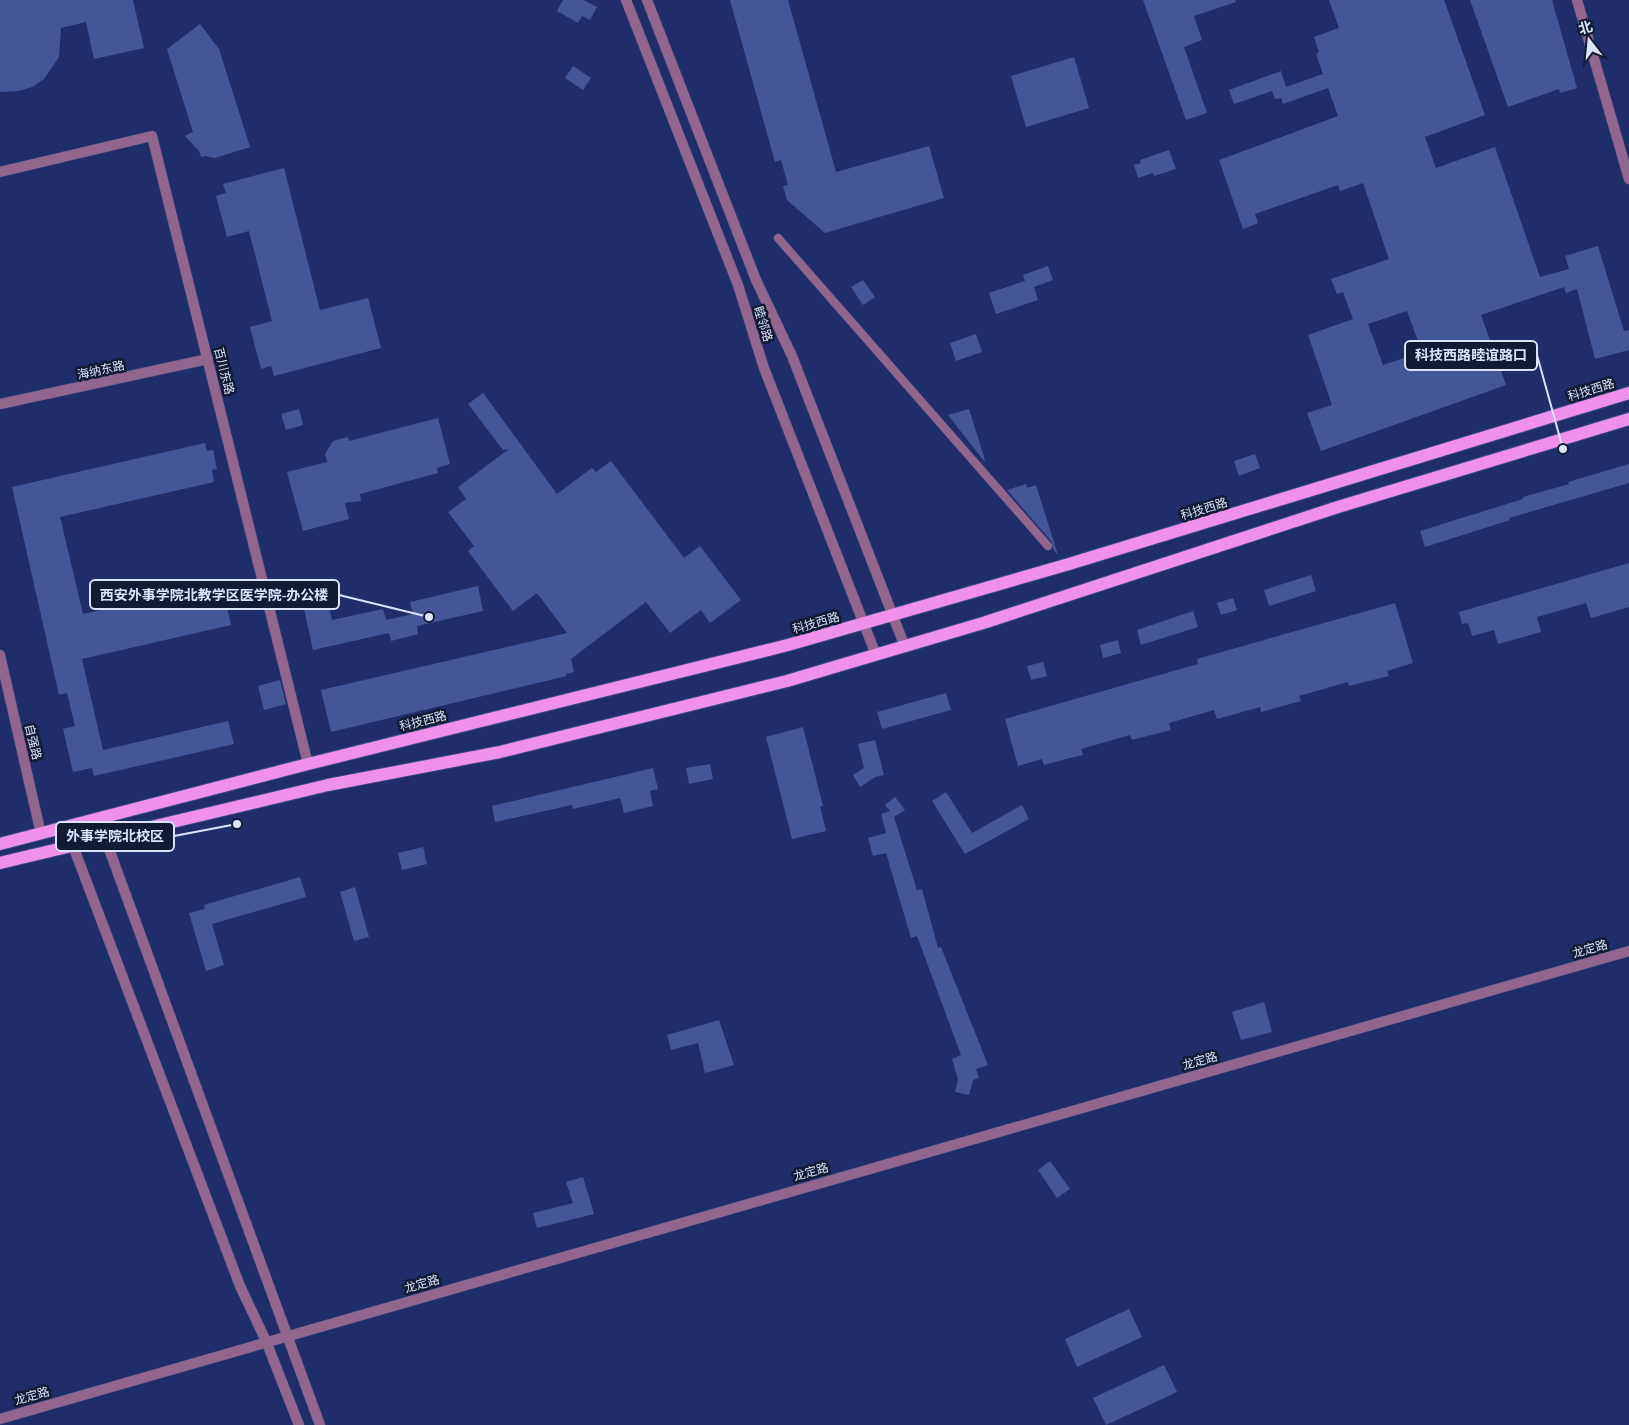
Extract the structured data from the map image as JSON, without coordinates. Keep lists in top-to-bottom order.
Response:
{
  "streets": {
    "main road": ["科技西路"],
    "street": [
      "睦邻路",
      "海纳东路",
      "百川东路",
      "自强路",
      "龙定路"
    ]
  },
  "crossings": [
    ["睦邻路", "科技西路"],
    ["海纳东路", "百川东路"],
    ["百川东路", "科技西路"],
    ["科技西路", "自强路"]
  ],
  "places": ["科技西路睦谊路口", "西安外事学院北教学区医学院-办公楼", "外事学院北校区"],
  "north": "top"
}
